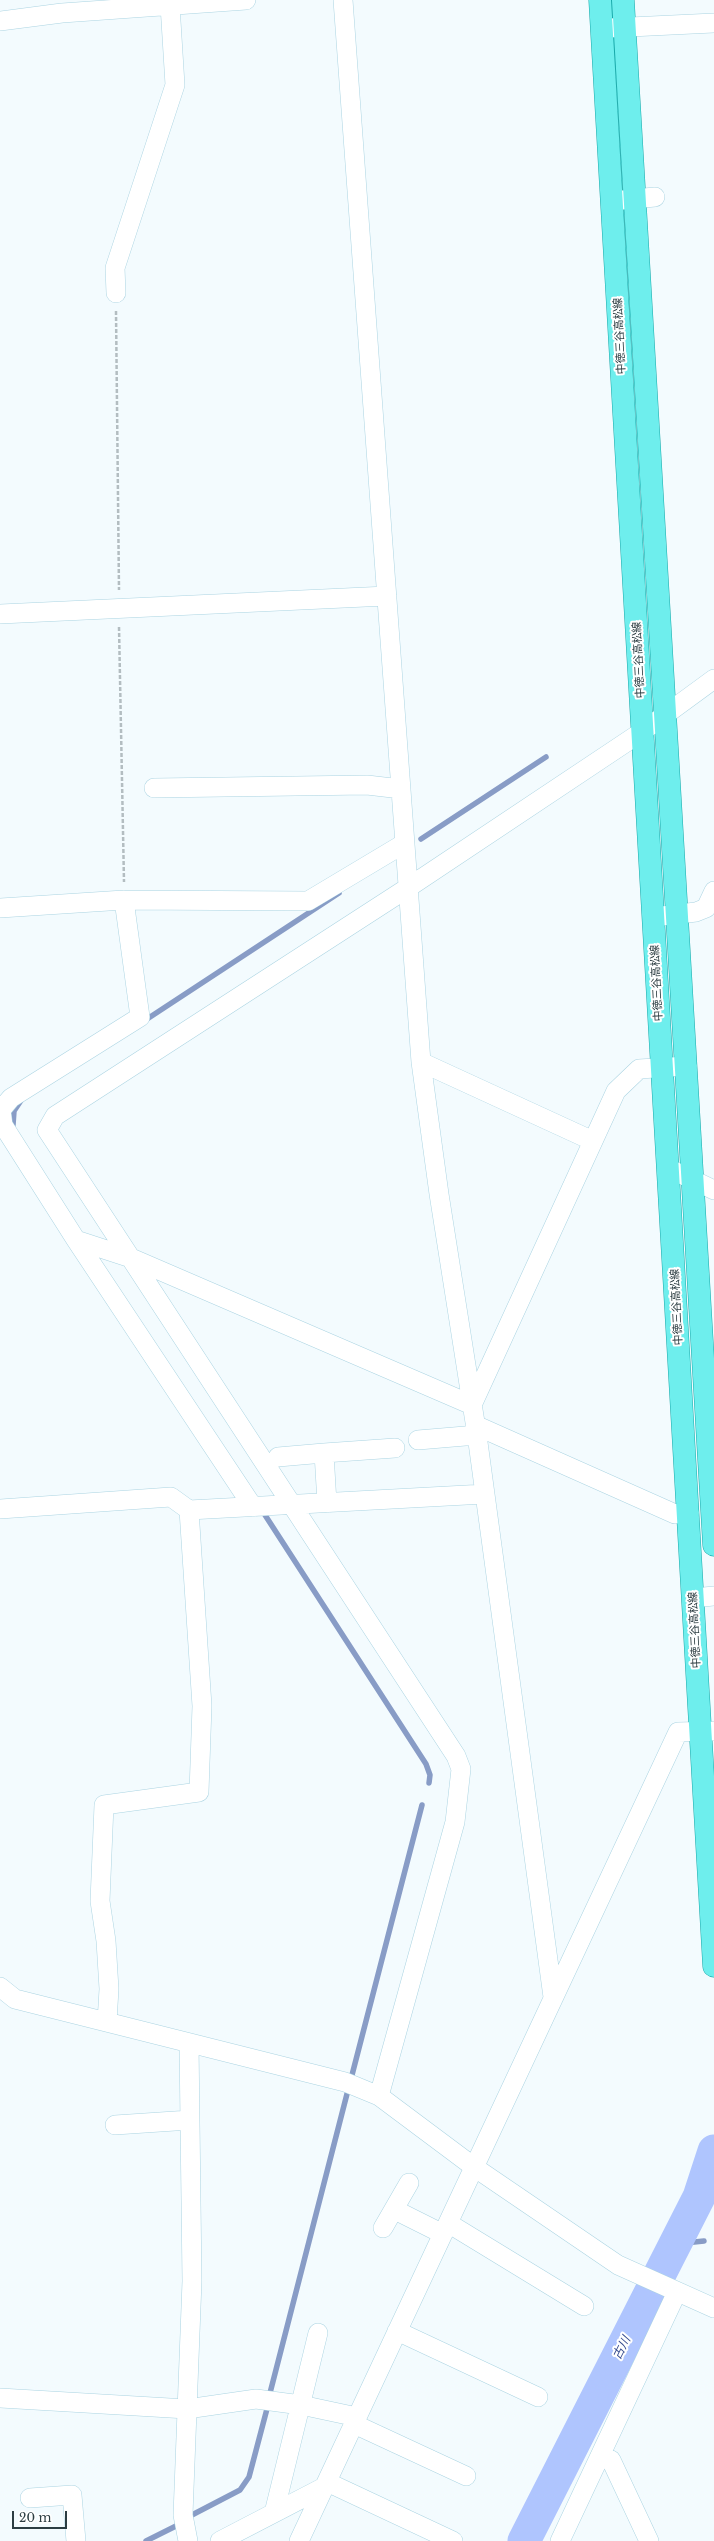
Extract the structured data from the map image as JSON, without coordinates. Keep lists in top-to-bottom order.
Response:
{
  "streets": {
    "main road": ["中徳三谷高松線"]
  },
  "water": ["古川"],
  "scale_bar": "20 m"
}
